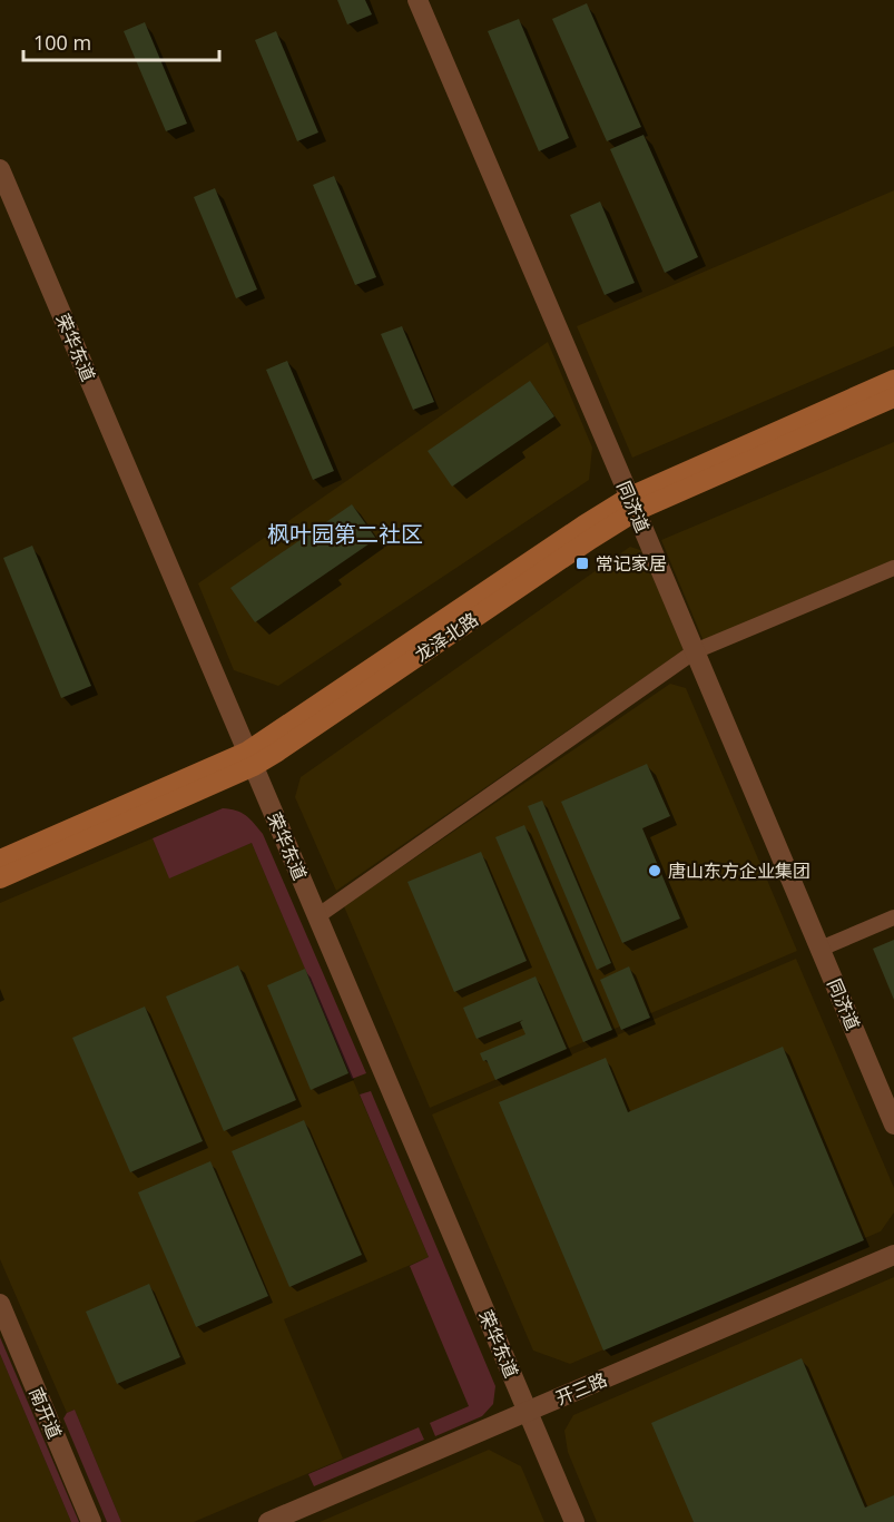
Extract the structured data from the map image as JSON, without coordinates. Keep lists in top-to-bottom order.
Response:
{
  "streets": {
    "main road": ["龙泽北路"],
    "street": [
      "荣华东道",
      "同济道",
      "开三路",
      "南开道"
    ]
  },
  "crossings": [
    ["荣华东道", "龙泽北路"],
    ["荣华东道", "开三路"],
    ["同济道", "龙泽北路"]
  ],
  "districts": ["枫叶园第二社区"],
  "places": {
    "transit": ["常记家居"],
    "other": ["唐山东方企业集团"]
  },
  "scale_bar": "100 m"
}
